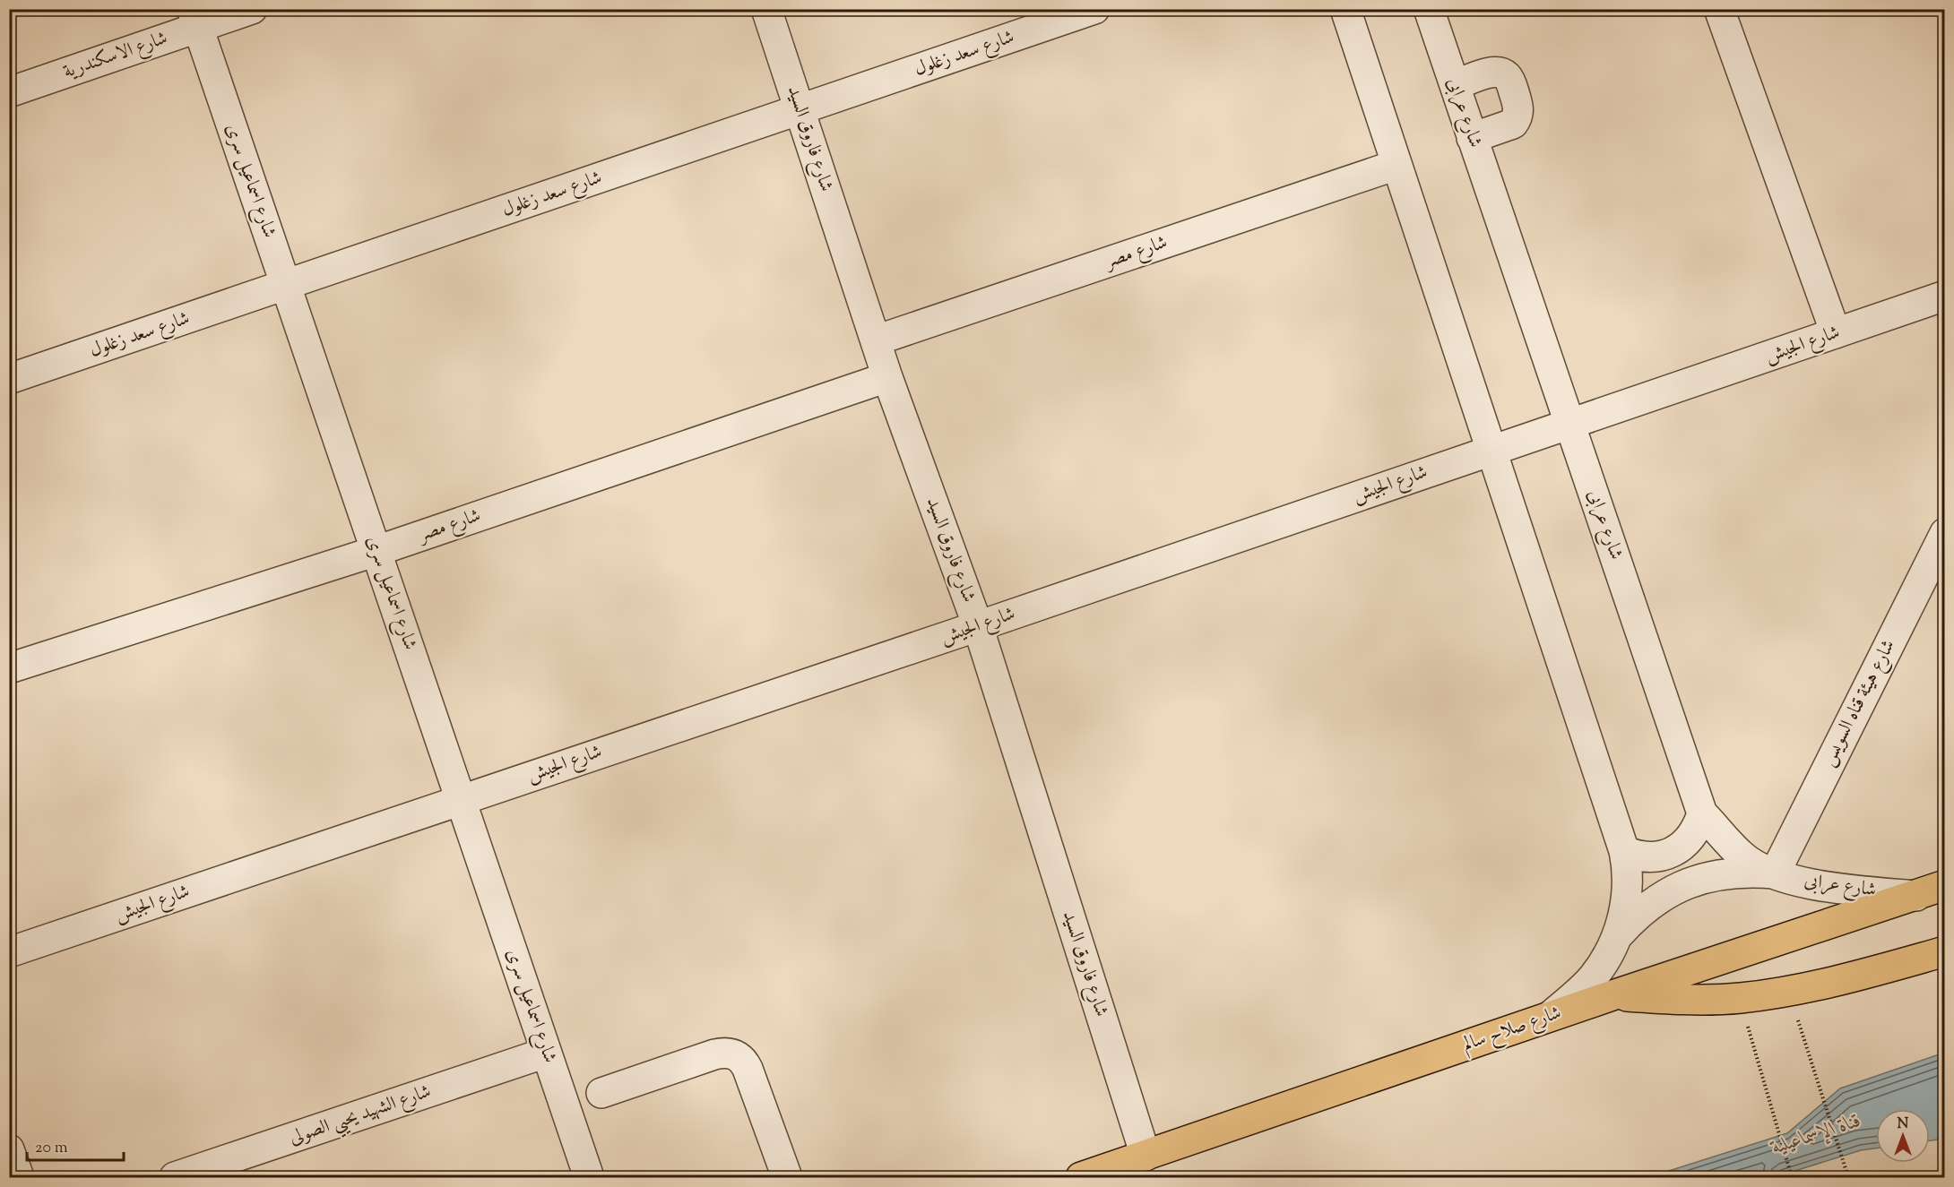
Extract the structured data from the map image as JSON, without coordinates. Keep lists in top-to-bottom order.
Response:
{
  "streets": {
    "highway": ["شارع صلاح سالم"],
    "street": [
      "شارع سعد زغلول",
      "شارع الاسكندرية",
      "شارع عرابى",
      "شارع فاروق السيد",
      "شارع اسماعيل سرى",
      "شارع مصر",
      "شارع الجيش",
      "شارع هيئة قناه السويس",
      "شارع الشهيد يحيي الصولى"
    ]
  },
  "crossings": [
    ["شارع سعد زغلول", "شارع فاروق السيد"],
    ["شارع سعد زغلول", "شارع اسماعيل سرى"],
    ["شارع الاسكندرية", "شارع اسماعيل سرى"],
    ["شارع عرابى", "شارع الجيش"],
    ["شارع عرابى", "شارع هيئة قناه السويس"],
    ["شارع عرابى", "شارع صلاح سالم"],
    ["شارع فاروق السيد", "شارع مصر"],
    ["شارع فاروق السيد", "شارع الجيش"],
    ["شارع فاروق السيد", "شارع صلاح سالم"],
    ["شارع اسماعيل سرى", "شارع مصر"],
    ["شارع اسماعيل سرى", "شارع الجيش"],
    ["شارع اسماعيل سرى", "شارع الشهيد يحيي الصولى"]
  ],
  "water": ["قناة الإسماعيلية"],
  "scale_bar": "20 m",
  "north": "top"
}
